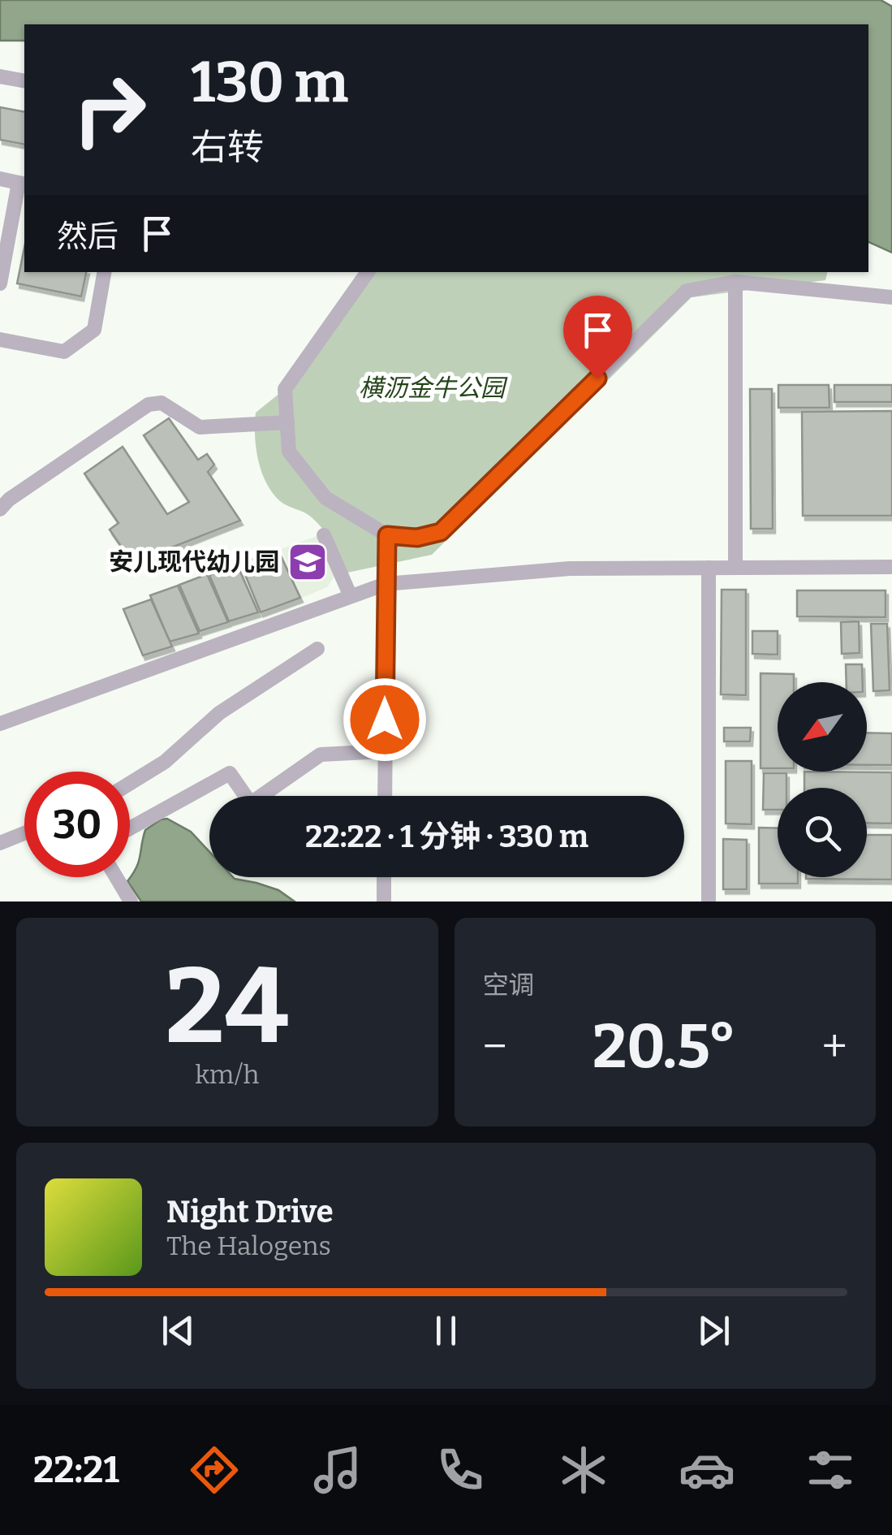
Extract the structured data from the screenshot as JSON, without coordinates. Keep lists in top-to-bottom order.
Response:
{
  "parks": ["横沥金牛公园"],
  "places": {
    "school or university": ["安儿现代幼儿园"]
  },
  "north": "bottom left",
  "page": {
    "turn": ["130 m", "右转"],
    "then": "然后",
    "limit": "30",
    "trip": "22:22 · 1 分钟 · 330 m",
    "tile": [
      ["24", "km/h"],
      "空调"
    ],
    "heat": ["−", "20.5°", "+"],
    "song": ["Night Drive", "The Halogens"],
    "tabs": "22:21"
  }
}
